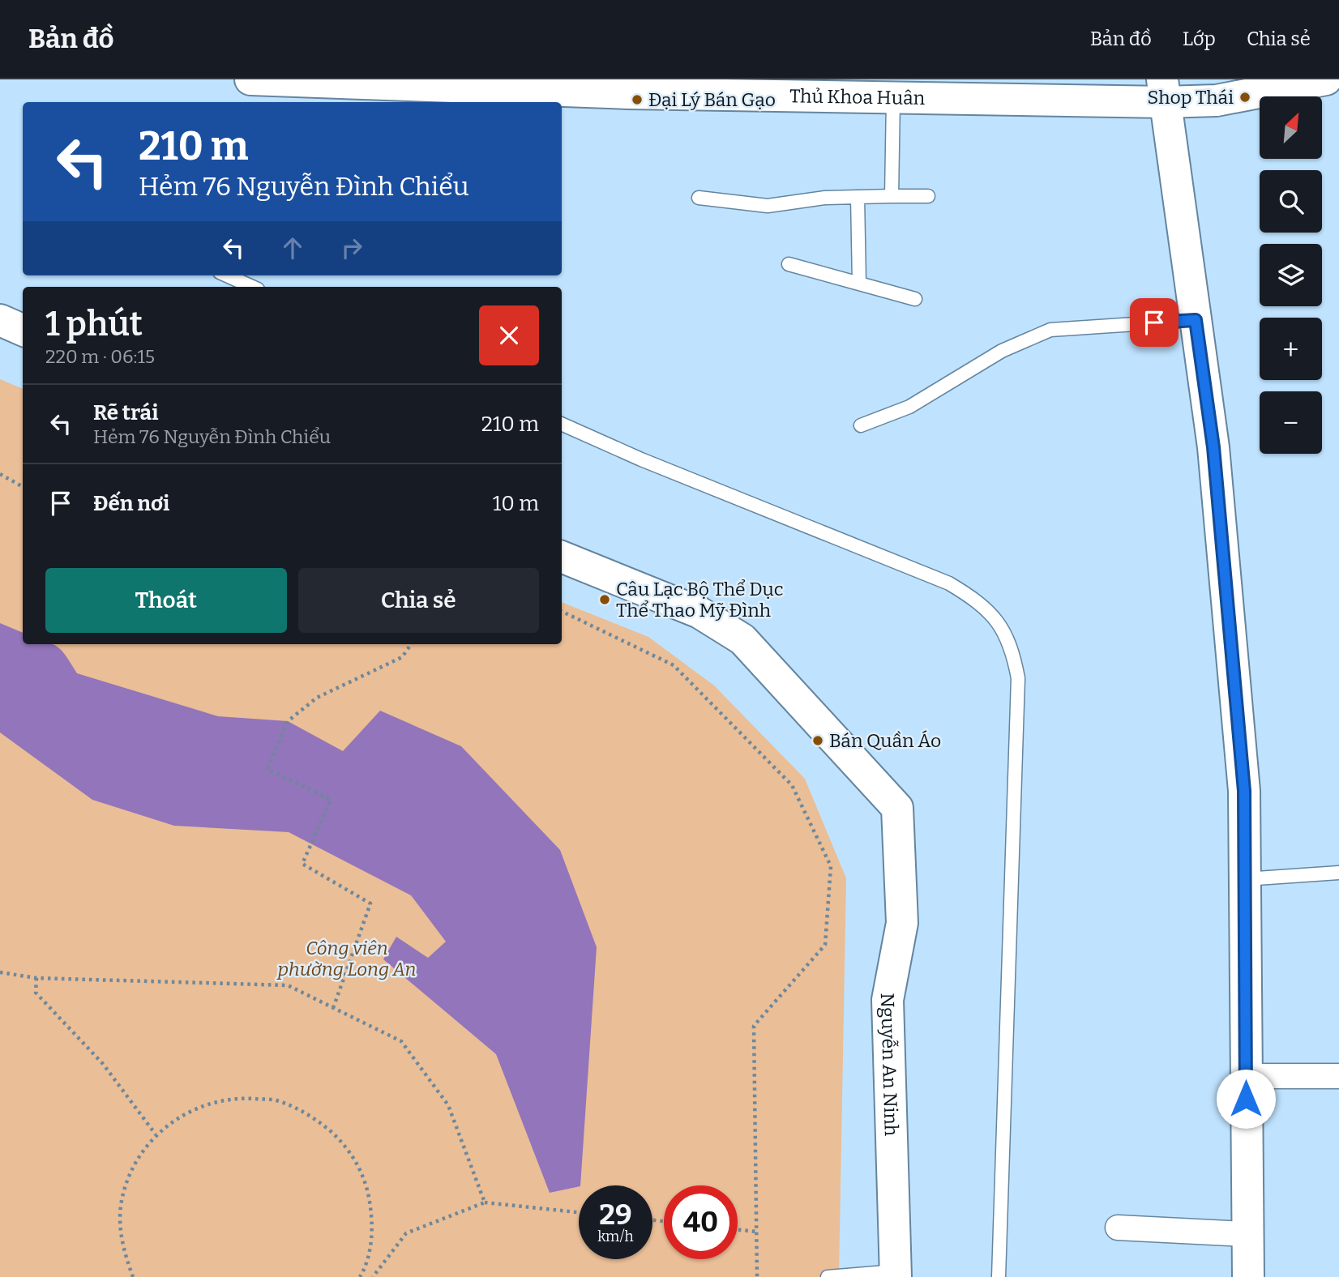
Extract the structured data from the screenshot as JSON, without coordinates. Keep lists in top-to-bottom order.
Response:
{
  "streets": {
    "street": ["Thủ Khoa Huân", "Nguyễn An Ninh"]
  },
  "parks": ["Công viên phường Long An"],
  "places": [
    "Shop Thái",
    "Đại Lý Bán Gạo",
    "Câu Lạc Bộ Thể Dục Thể Thao Mỹ Đình",
    "Bán Quần Áo"
  ],
  "north": "top right",
  "page": {
    "header": "Bản đồ",
    "nav": ["Bản đồ", "Lớp", "Chia sẻ"],
    "map_buttons": ["+", "−"],
    "turn": ["210 m", "Hẻm 76 Nguyễn Đình Chiểu"],
    "heading": ["1 phút", "220 m · 06:15"],
    "list": [
      {
        "name": "Rẽ trái",
        "note": "Hẻm 76 Nguyễn Đình Chiểu",
        "value": "210 m"
      },
      {
        "name": "Đến nơi",
        "value": "10 m"
      }
    ],
    "buttons": ["Thoát", "Chia sẻ"],
    "speed": "29 km/h",
    "limit": "40"
  }
}
